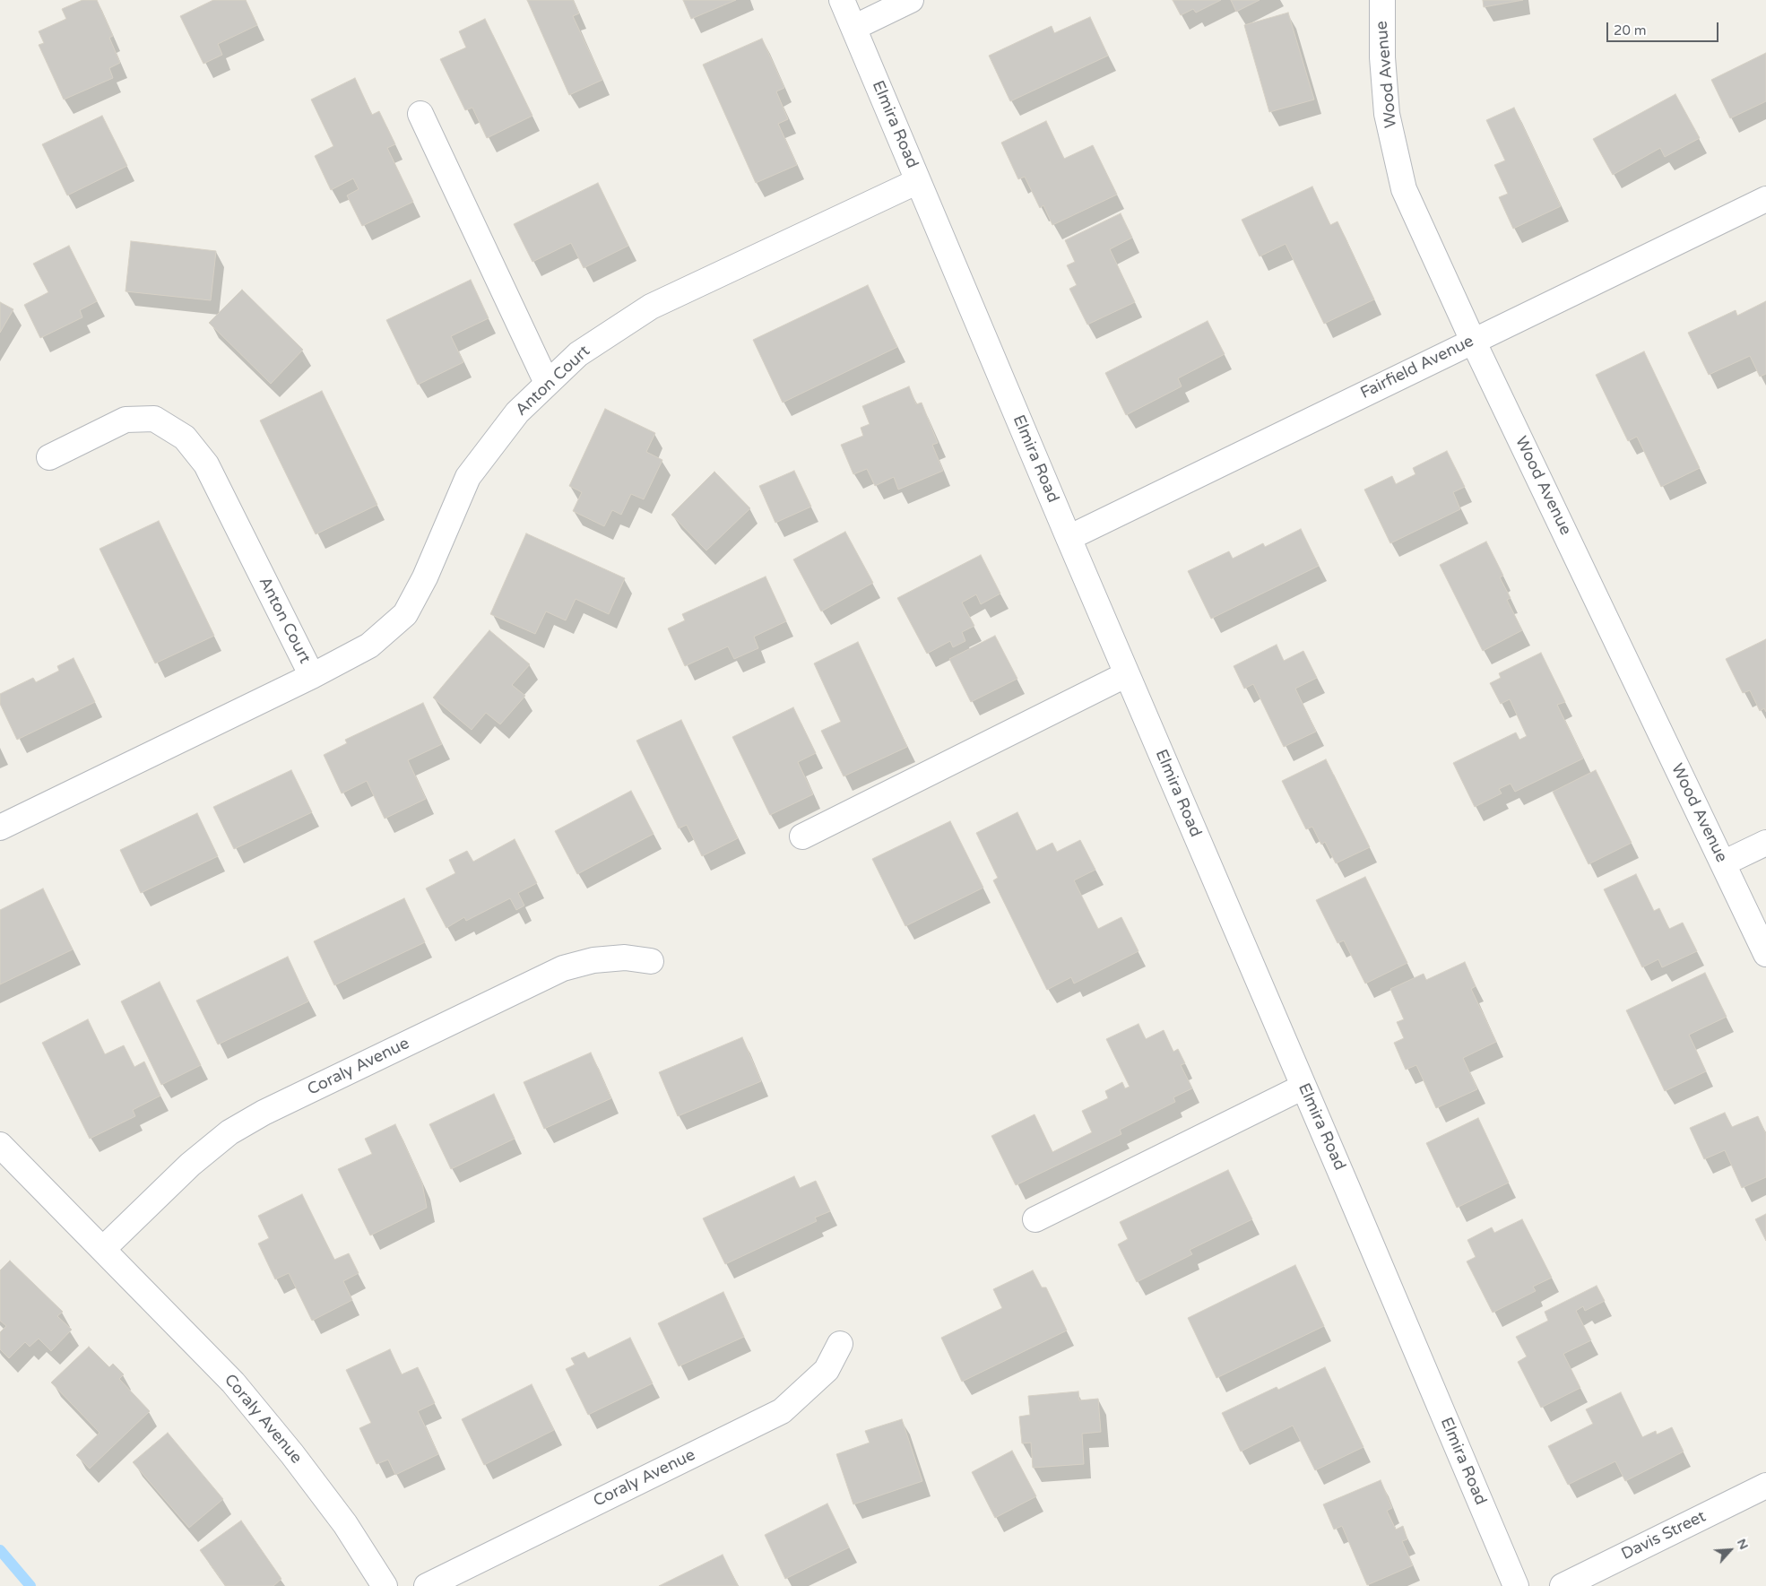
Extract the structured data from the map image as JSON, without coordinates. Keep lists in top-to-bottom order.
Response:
{
  "streets": {
    "street": [
      "Wood Avenue",
      "Elmira Road",
      "Fairfield Avenue",
      "Anton Court",
      "Coraly Avenue",
      "Davis Street"
    ]
  },
  "crossings": [
    ["Wood Avenue", "Fairfield Avenue"],
    ["Elmira Road", "Fairfield Avenue"],
    ["Elmira Road", "Anton Court"]
  ],
  "scale_bar": "20 m",
  "north": "top right"
}
